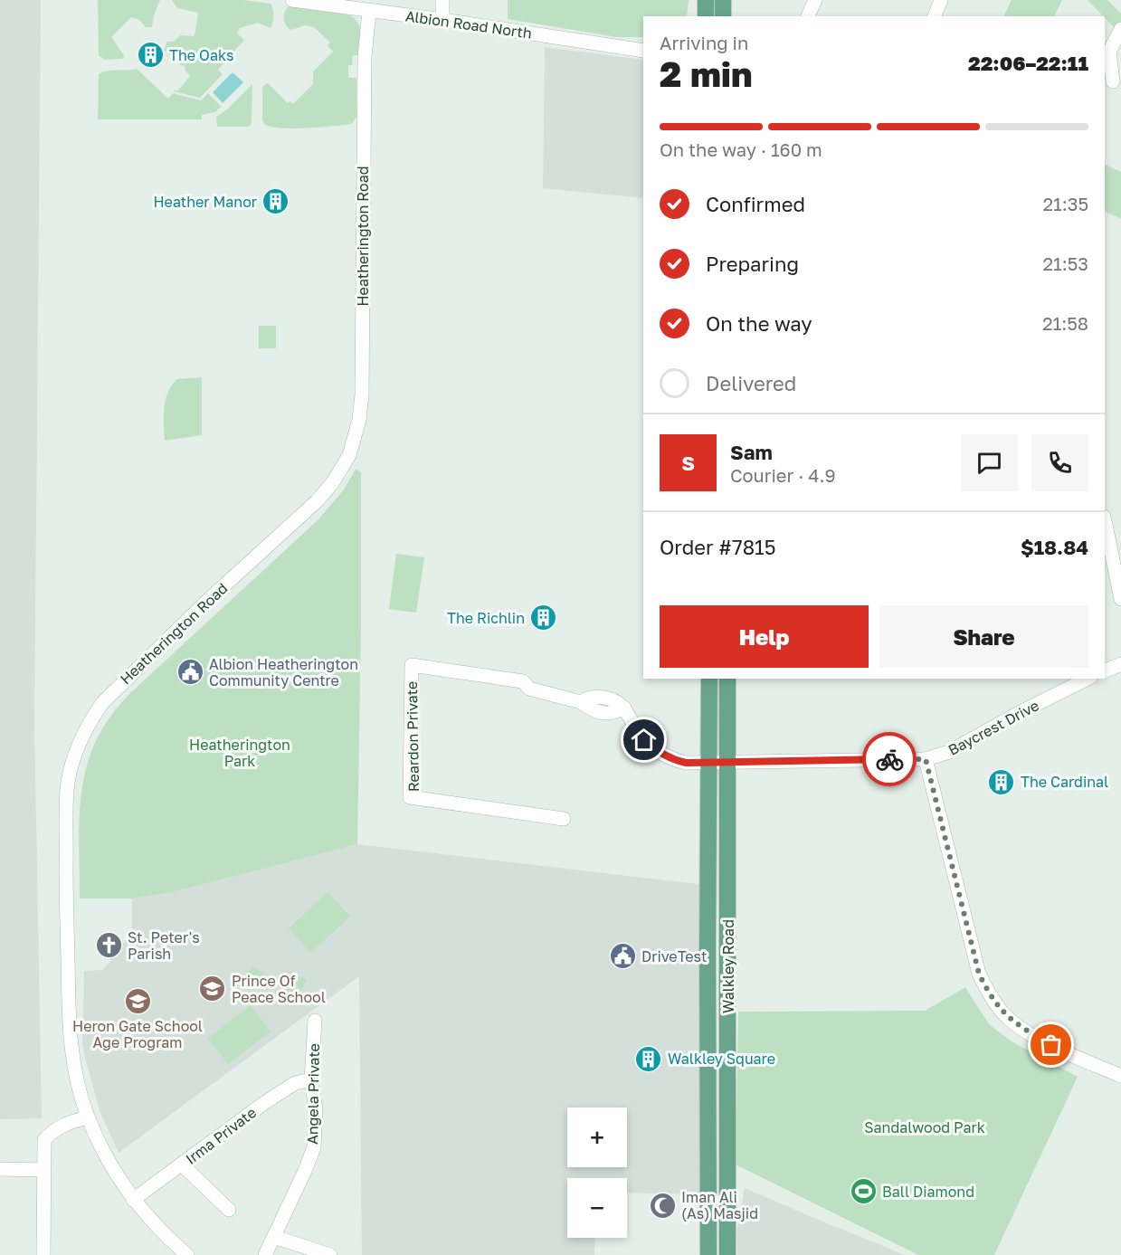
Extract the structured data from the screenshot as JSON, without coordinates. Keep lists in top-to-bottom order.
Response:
{
  "streets": {
    "main road": ["Walkley Road"],
    "street": [
      "Albion Road North",
      "Heatherington Road",
      "Baycrest Drive",
      "Reardon Private",
      "Angela Private",
      "Irma Private"
    ]
  },
  "crossings": [
    ["Albion Road North", "Heatherington Road"],
    ["Heatherington Road", "Irma Private"],
    ["Baycrest Drive", "Reardon Private"],
    ["Baycrest Drive", "Walkley Road"],
    ["Reardon Private", "Walkley Road"],
    ["Angela Private", "Irma Private"]
  ],
  "parks": ["Heatherington Park", "Sandalwood Park"],
  "places": {
    "building": [
      "The Oaks",
      "Heather Manor",
      "The Richlin",
      "The Cardinal",
      "Walkley Square"
    ],
    "public building": ["Albion Heatherington Community Centre", "DriveTest"],
    "church": ["St. Peter's Parish"],
    "school or university": ["Prince Of Peace School", "Heron Gate School Age Program"],
    "sports": ["Ball Diamond"],
    "mosque": ["Iman Ali (As) Masjid"]
  },
  "page": {
    "heading": ["2 min", "Arriving in", "22:06–22:11"],
    "panel": [
      "Sam",
      "Courier · 4.9",
      "Order #7815",
      "$18.84"
    ],
    "bar": "On the way · 160 m",
    "list": [
      ["Confirmed", "21:35"],
      ["Preparing", "21:53"],
      ["On the way", "21:58"],
      "Delivered"
    ],
    "round": "S",
    "buttons": ["Help", "Share"],
    "map_buttons": ["+", "−"]
  }
}
